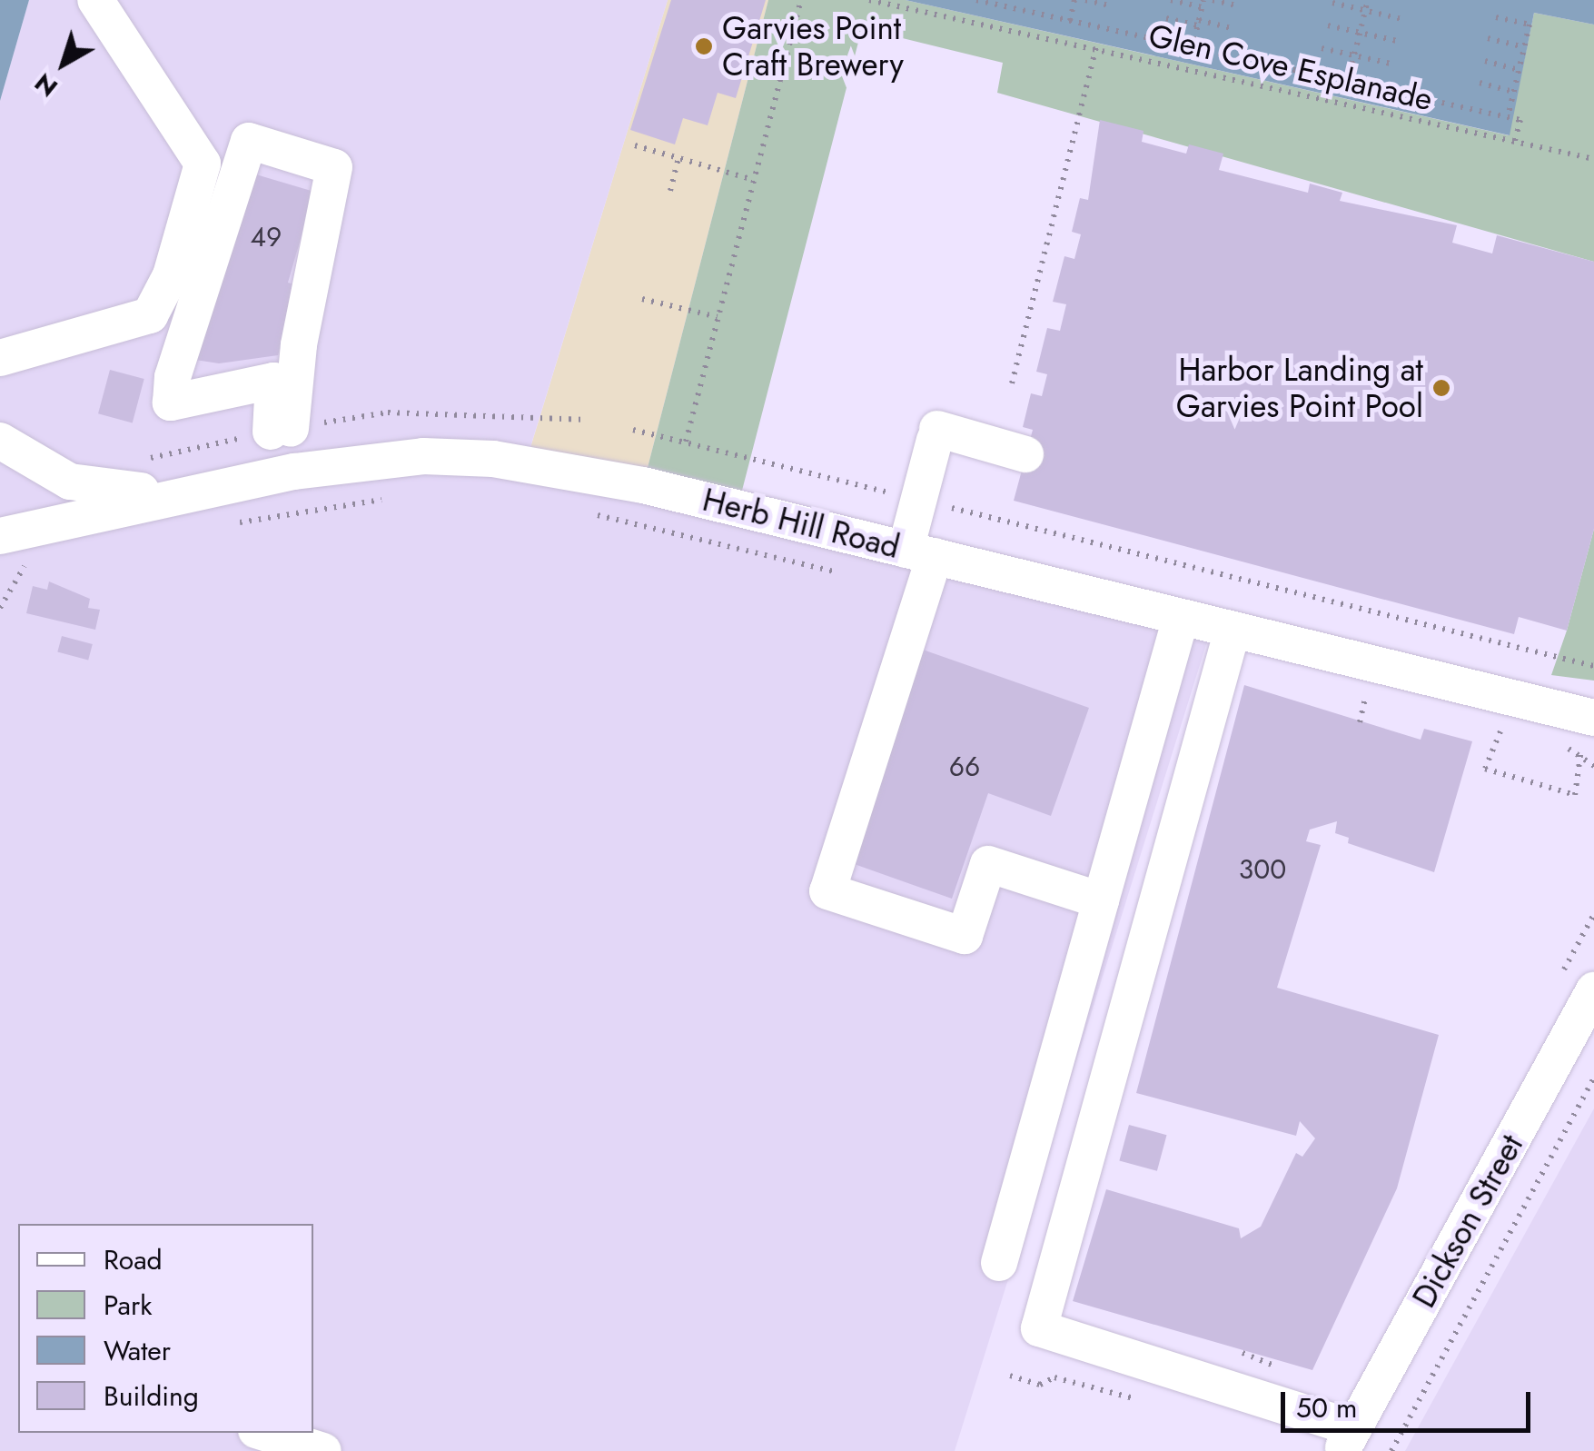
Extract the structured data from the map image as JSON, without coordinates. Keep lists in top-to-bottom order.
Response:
{
  "streets": {
    "street": ["Herb Hill Road", "Dickson Street"],
    "path": ["Glen Cove Esplanade"]
  },
  "places": ["Garvies Point Craft Brewery", "Harbor Landing at Garvies Point Pool"],
  "house_numbers": ["49", "66", "300"],
  "legend": [
    "Road",
    "Park",
    "Water",
    "Building"
  ],
  "scale_bar": "50 m",
  "north": "bottom left"
}
